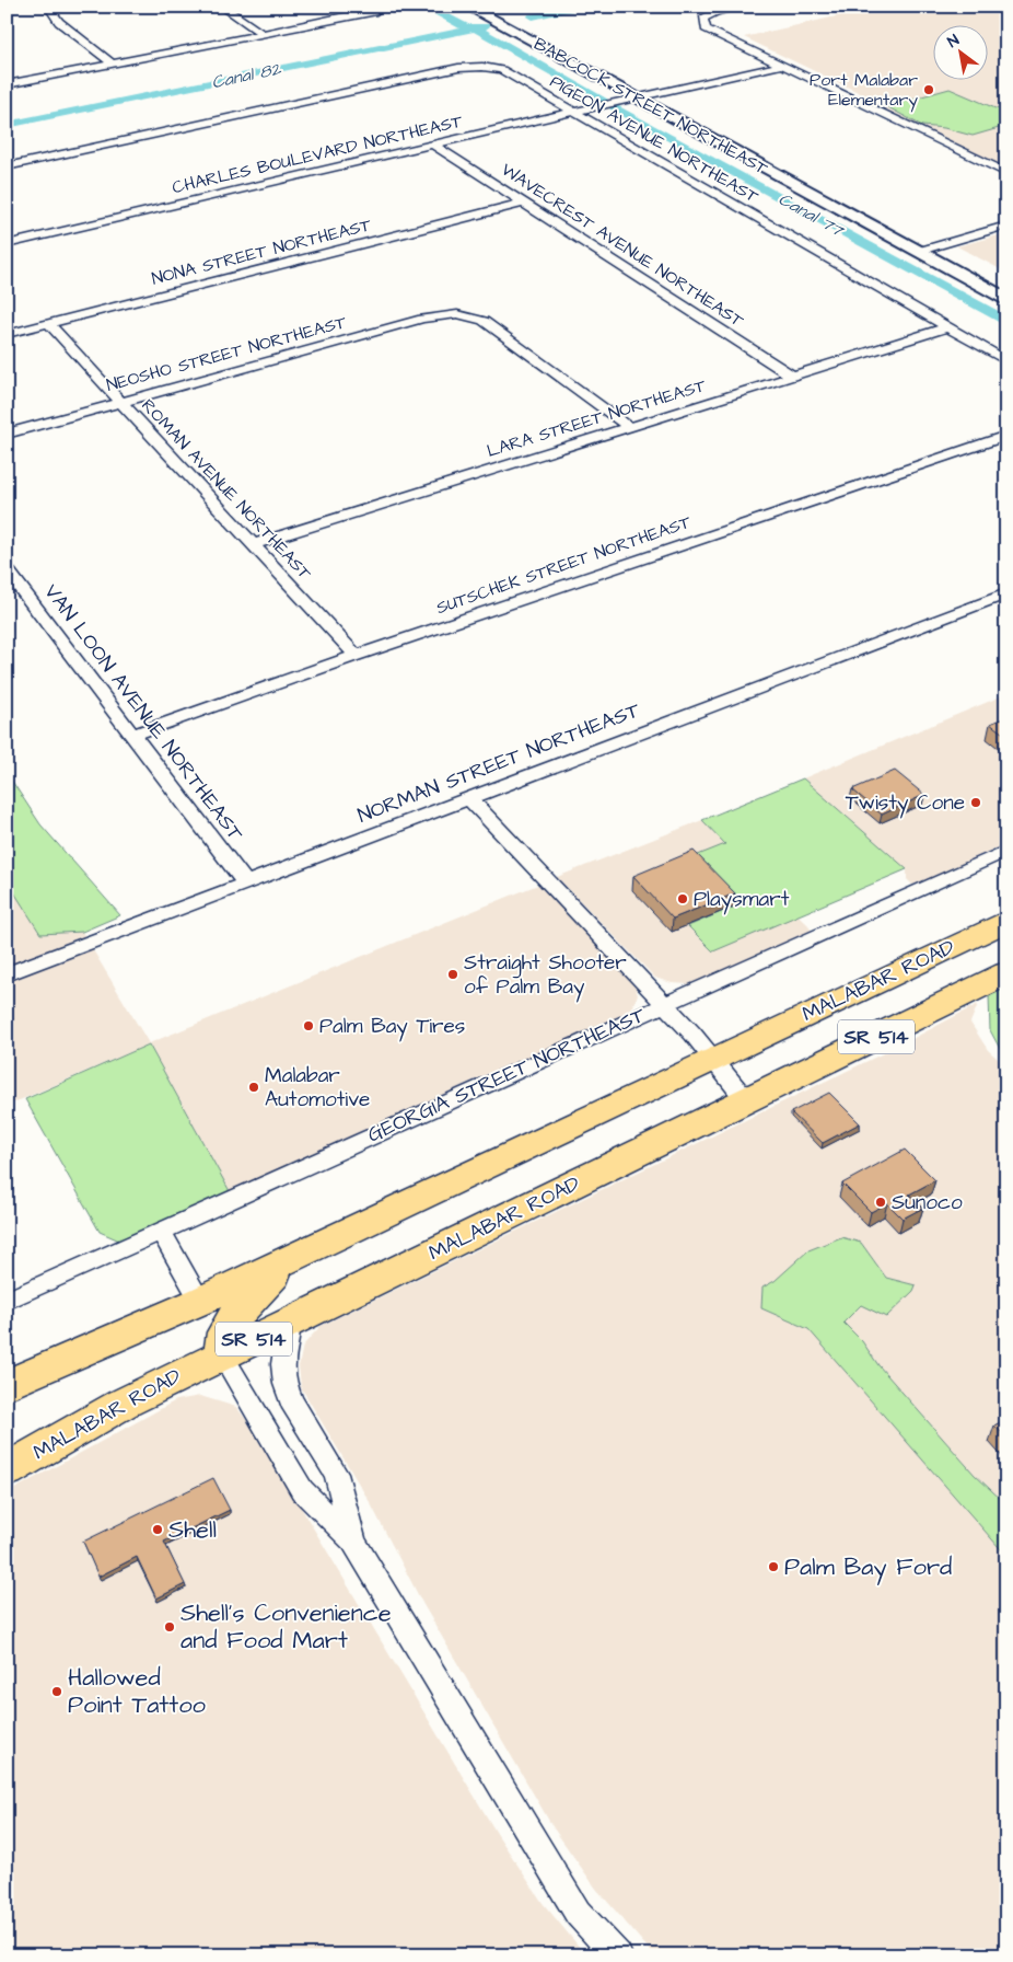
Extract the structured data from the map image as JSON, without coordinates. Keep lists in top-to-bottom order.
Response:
{
  "streets": {
    "main road": ["BABCOCK STREET NORTHEAST", "MALABAR ROAD", "SR 514"],
    "street": [
      "PIGEON AVENUE NORTHEAST",
      "CHARLES BOULEVARD NORTHEAST",
      "WAVECREST AVENUE NORTHEAST",
      "NONA STREET NORTHEAST",
      "NEOSHO STREET NORTHEAST",
      "LARA STREET NORTHEAST",
      "ROMAN AVENUE NORTHEAST",
      "SUTSCHEK STREET NORTHEAST",
      "VAN LOON AVENUE NORTHEAST",
      "NORMAN STREET NORTHEAST",
      "GEORGIA STREET NORTHEAST"
    ]
  },
  "crossings": [
    ["BABCOCK STREET NORTHEAST", "CHARLES BOULEVARD NORTHEAST"],
    ["PIGEON AVENUE NORTHEAST", "CHARLES BOULEVARD NORTHEAST"],
    ["PIGEON AVENUE NORTHEAST", "LARA STREET NORTHEAST"],
    ["CHARLES BOULEVARD NORTHEAST", "WAVECREST AVENUE NORTHEAST"],
    ["WAVECREST AVENUE NORTHEAST", "NONA STREET NORTHEAST"],
    ["WAVECREST AVENUE NORTHEAST", "LARA STREET NORTHEAST"],
    ["NONA STREET NORTHEAST", "ROMAN AVENUE NORTHEAST"],
    ["NEOSHO STREET NORTHEAST", "LARA STREET NORTHEAST"],
    ["NEOSHO STREET NORTHEAST", "ROMAN AVENUE NORTHEAST"],
    ["LARA STREET NORTHEAST", "ROMAN AVENUE NORTHEAST"],
    ["ROMAN AVENUE NORTHEAST", "SUTSCHEK STREET NORTHEAST"],
    ["SUTSCHEK STREET NORTHEAST", "VAN LOON AVENUE NORTHEAST"],
    ["VAN LOON AVENUE NORTHEAST", "NORMAN STREET NORTHEAST"]
  ],
  "water": ["Canal 82", "Canal 77"],
  "places": [
    "Port Malabar Elementary",
    "Twisty Cone",
    "Playsmart",
    "Straight Shooter of Palm Bay",
    "Palm Bay Tires",
    "Malabar Automotive",
    "Sunoco",
    "Shell",
    "Palm Bay Ford",
    "Shell's Convenience and Food Mart",
    "Hallowed Point Tattoo"
  ],
  "north": "top left"
}
